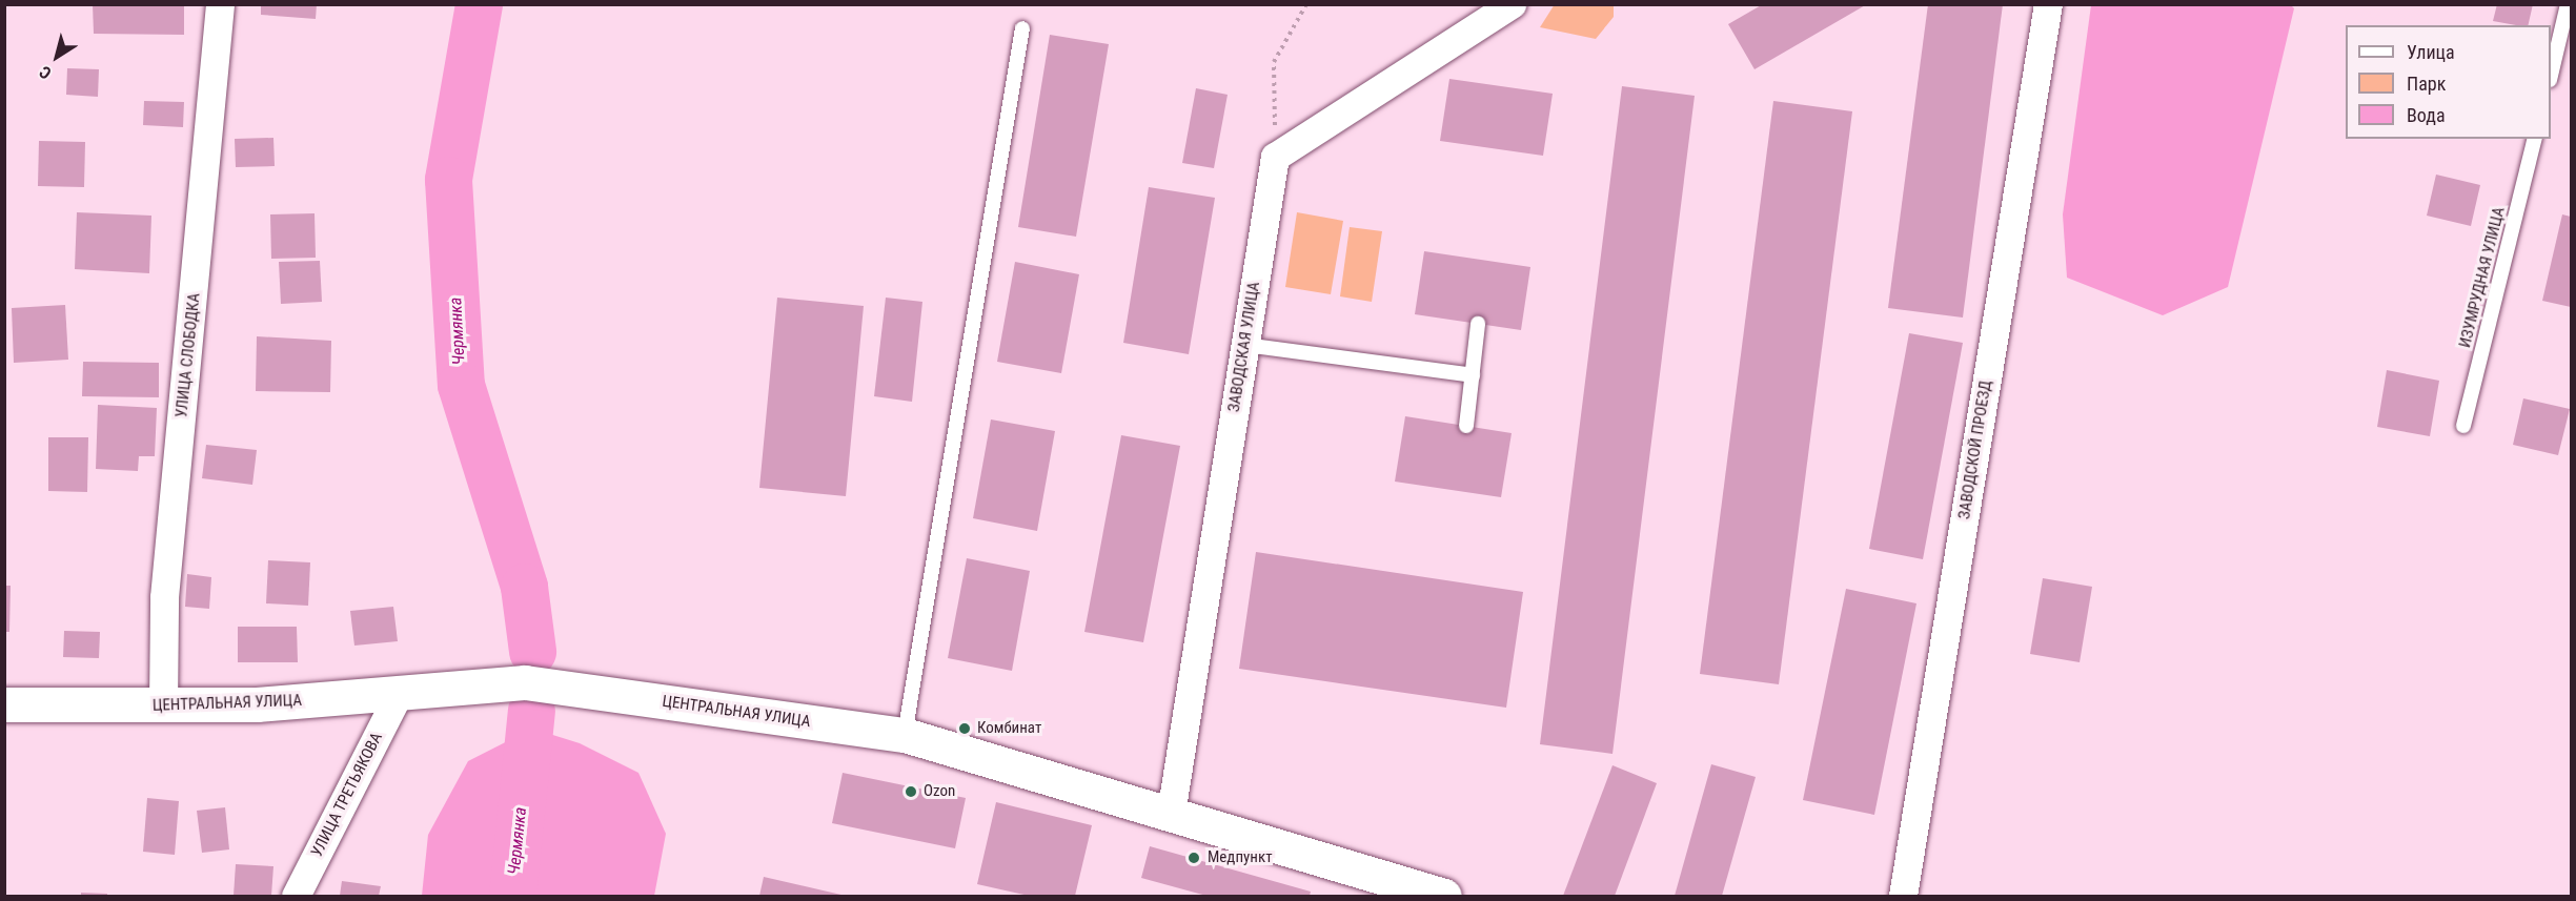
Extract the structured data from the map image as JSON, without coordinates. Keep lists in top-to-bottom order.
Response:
{
  "streets": {
    "street": [
      "ЗАВОДСКАЯ УЛИЦА",
      "УЛИЦА СЛОБОДКА",
      "ЗАВОДСКОЙ ПРОЕЗД",
      "ЦЕНТРАЛЬНАЯ УЛИЦА",
      "УЛИЦА ТРЕТЬЯКОВА"
    ],
    "lane": ["ИЗУМРУДНАЯ УЛИЦА"]
  },
  "crossings": [
    ["ЗАВОДСКАЯ УЛИЦА", "ЦЕНТРАЛЬНАЯ УЛИЦА"],
    ["УЛИЦА СЛОБОДКА", "ЦЕНТРАЛЬНАЯ УЛИЦА"],
    ["ЦЕНТРАЛЬНАЯ УЛИЦА", "УЛИЦА ТРЕТЬЯКОВА"]
  ],
  "water": ["Чермянка"],
  "places": ["Комбинат", "Ozon", "Медпункт"],
  "legend": ["Улица", "Парк", "Вода"],
  "north": "bottom left"
}
